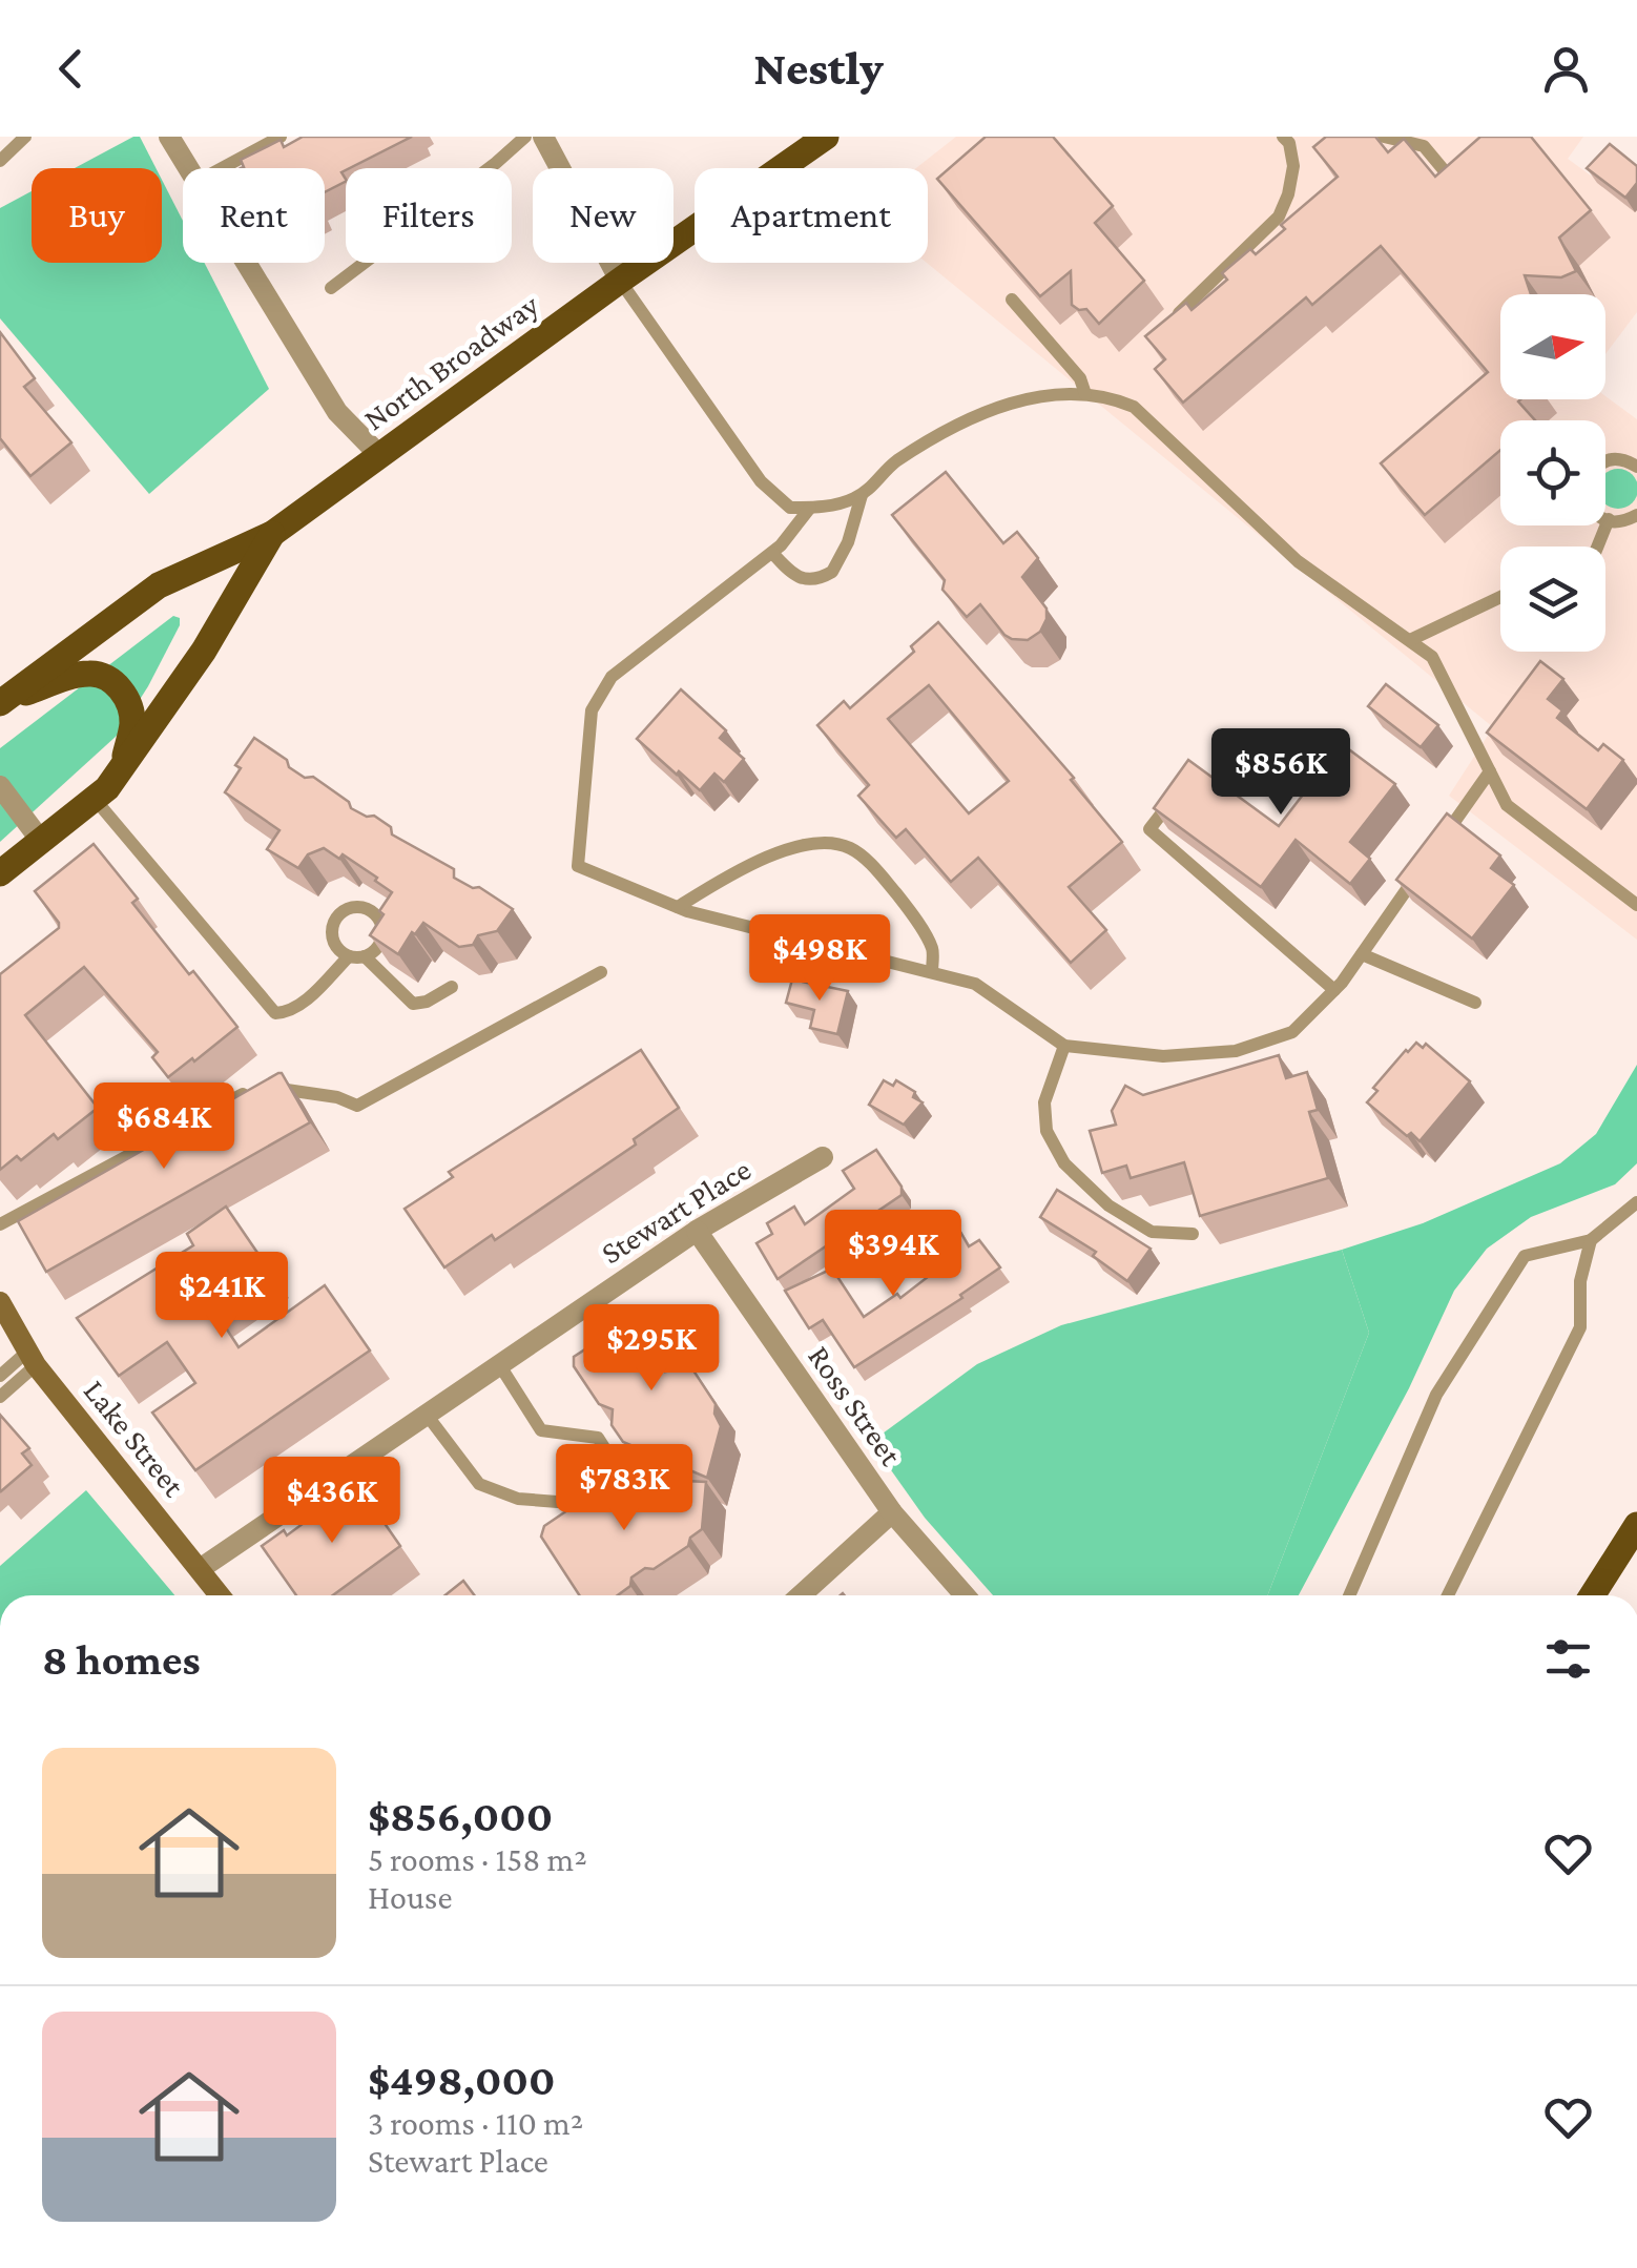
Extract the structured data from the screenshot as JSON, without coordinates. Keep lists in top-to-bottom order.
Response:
{
  "streets": {
    "main road": ["North Broadway", "Lake Street"],
    "street": ["Stewart Place", "Ross Street"]
  },
  "crossings": [
    ["Stewart Place", "Ross Street"],
    ["Stewart Place", "Lake Street"]
  ],
  "north": "right",
  "page": {
    "header": "Nestly",
    "chip": [
      "Buy",
      "Rent",
      "Filters",
      "New",
      "Apartment"
    ],
    "price": [
      "$856K",
      "$498K",
      "$684K",
      "$394K",
      "$241K",
      "$295K",
      "$783K",
      "$436K"
    ],
    "heading": "8 homes",
    "list": [
      {
        "name": "$856,000",
        "note": "5 rooms · 158 m² · House"
      },
      {
        "name": "$498,000",
        "note": "3 rooms · 110 m² · Stewart Place"
      }
    ]
  }
}
